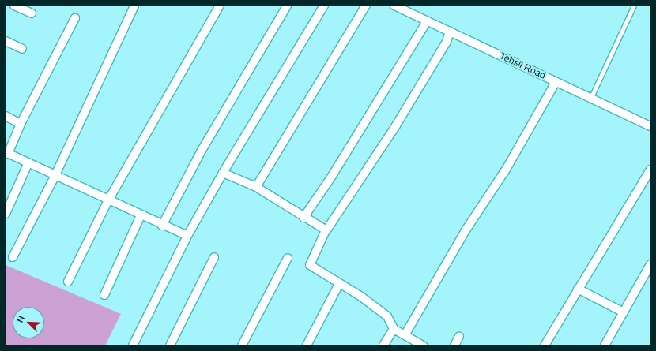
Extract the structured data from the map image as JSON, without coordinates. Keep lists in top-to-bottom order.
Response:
{
  "streets": {
    "street": ["Tehsil Road"]
  },
  "north": "top left"
}
